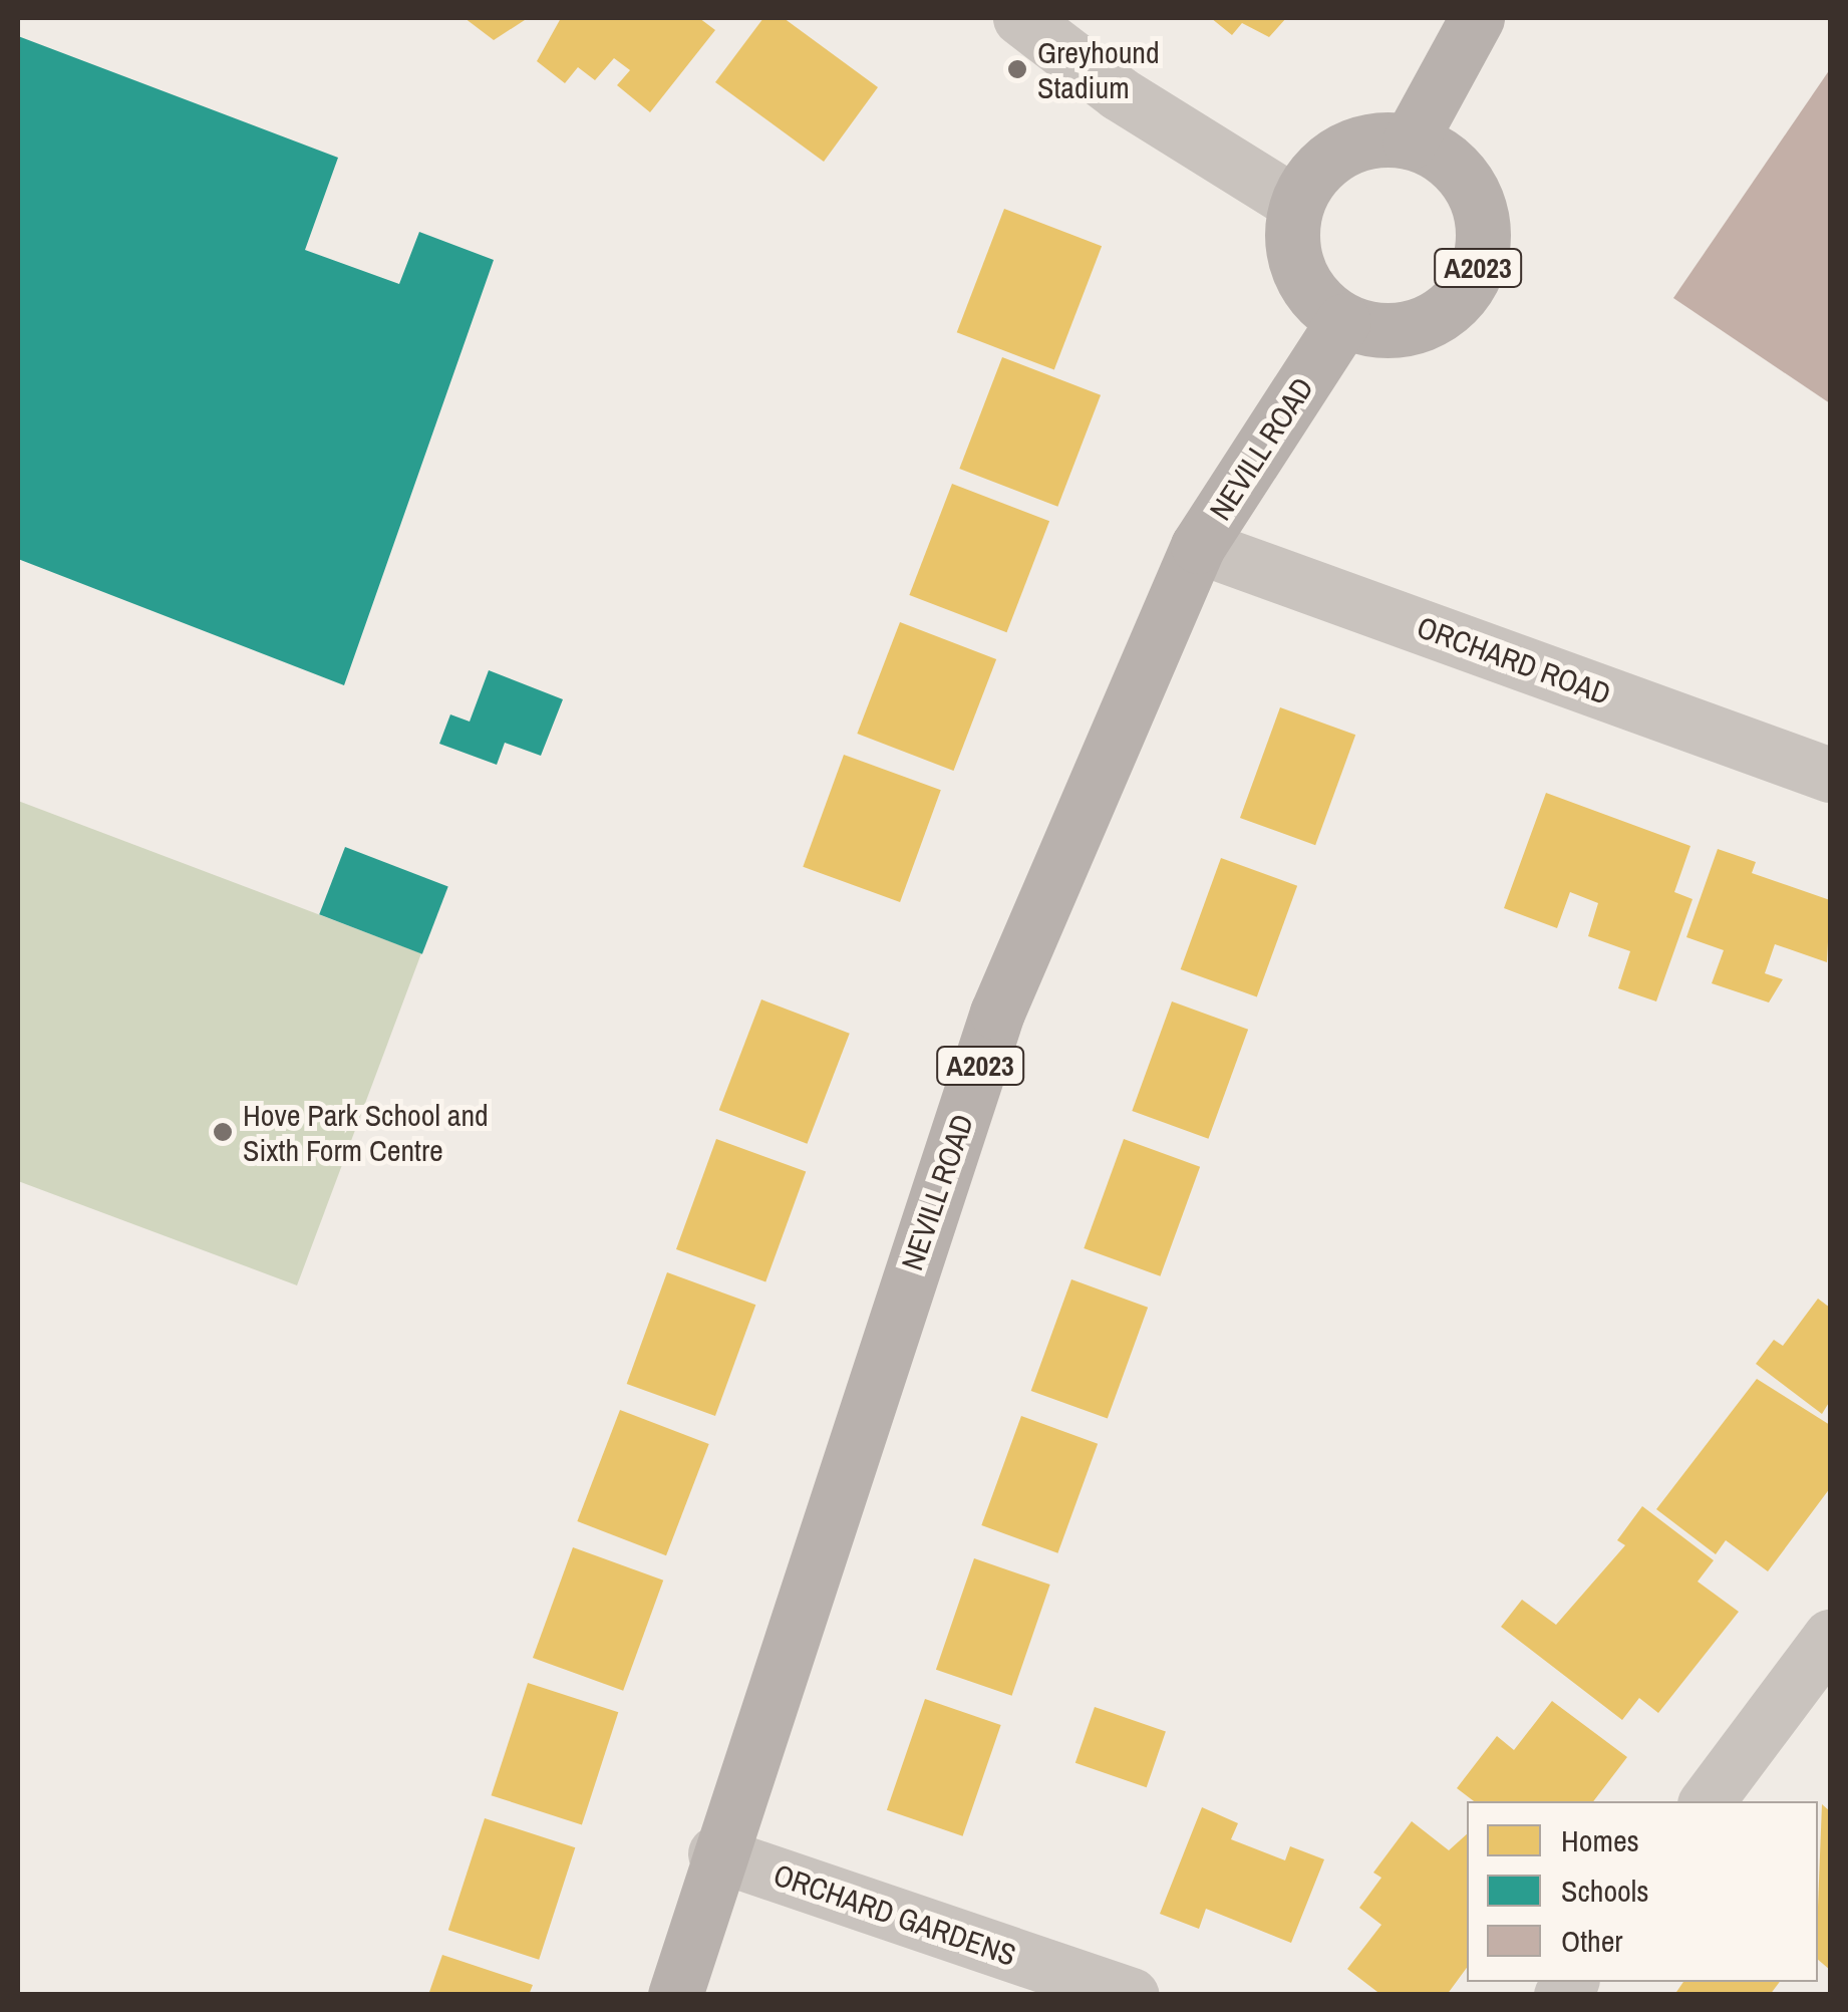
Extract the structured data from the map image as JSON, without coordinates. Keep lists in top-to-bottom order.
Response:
{
  "streets": {
    "main road": ["A2023", "NEVILL ROAD"],
    "street": ["ORCHARD ROAD", "ORCHARD GARDENS"]
  },
  "crossings": [
    ["A2023", "NEVILL ROAD"],
    ["NEVILL ROAD", "ORCHARD ROAD"],
    ["NEVILL ROAD", "ORCHARD GARDENS"]
  ],
  "places": ["Greyhound Stadium", "Hove Park School and Sixth Form Centre"],
  "legend": ["Homes", "Schools", "Other"]
}
